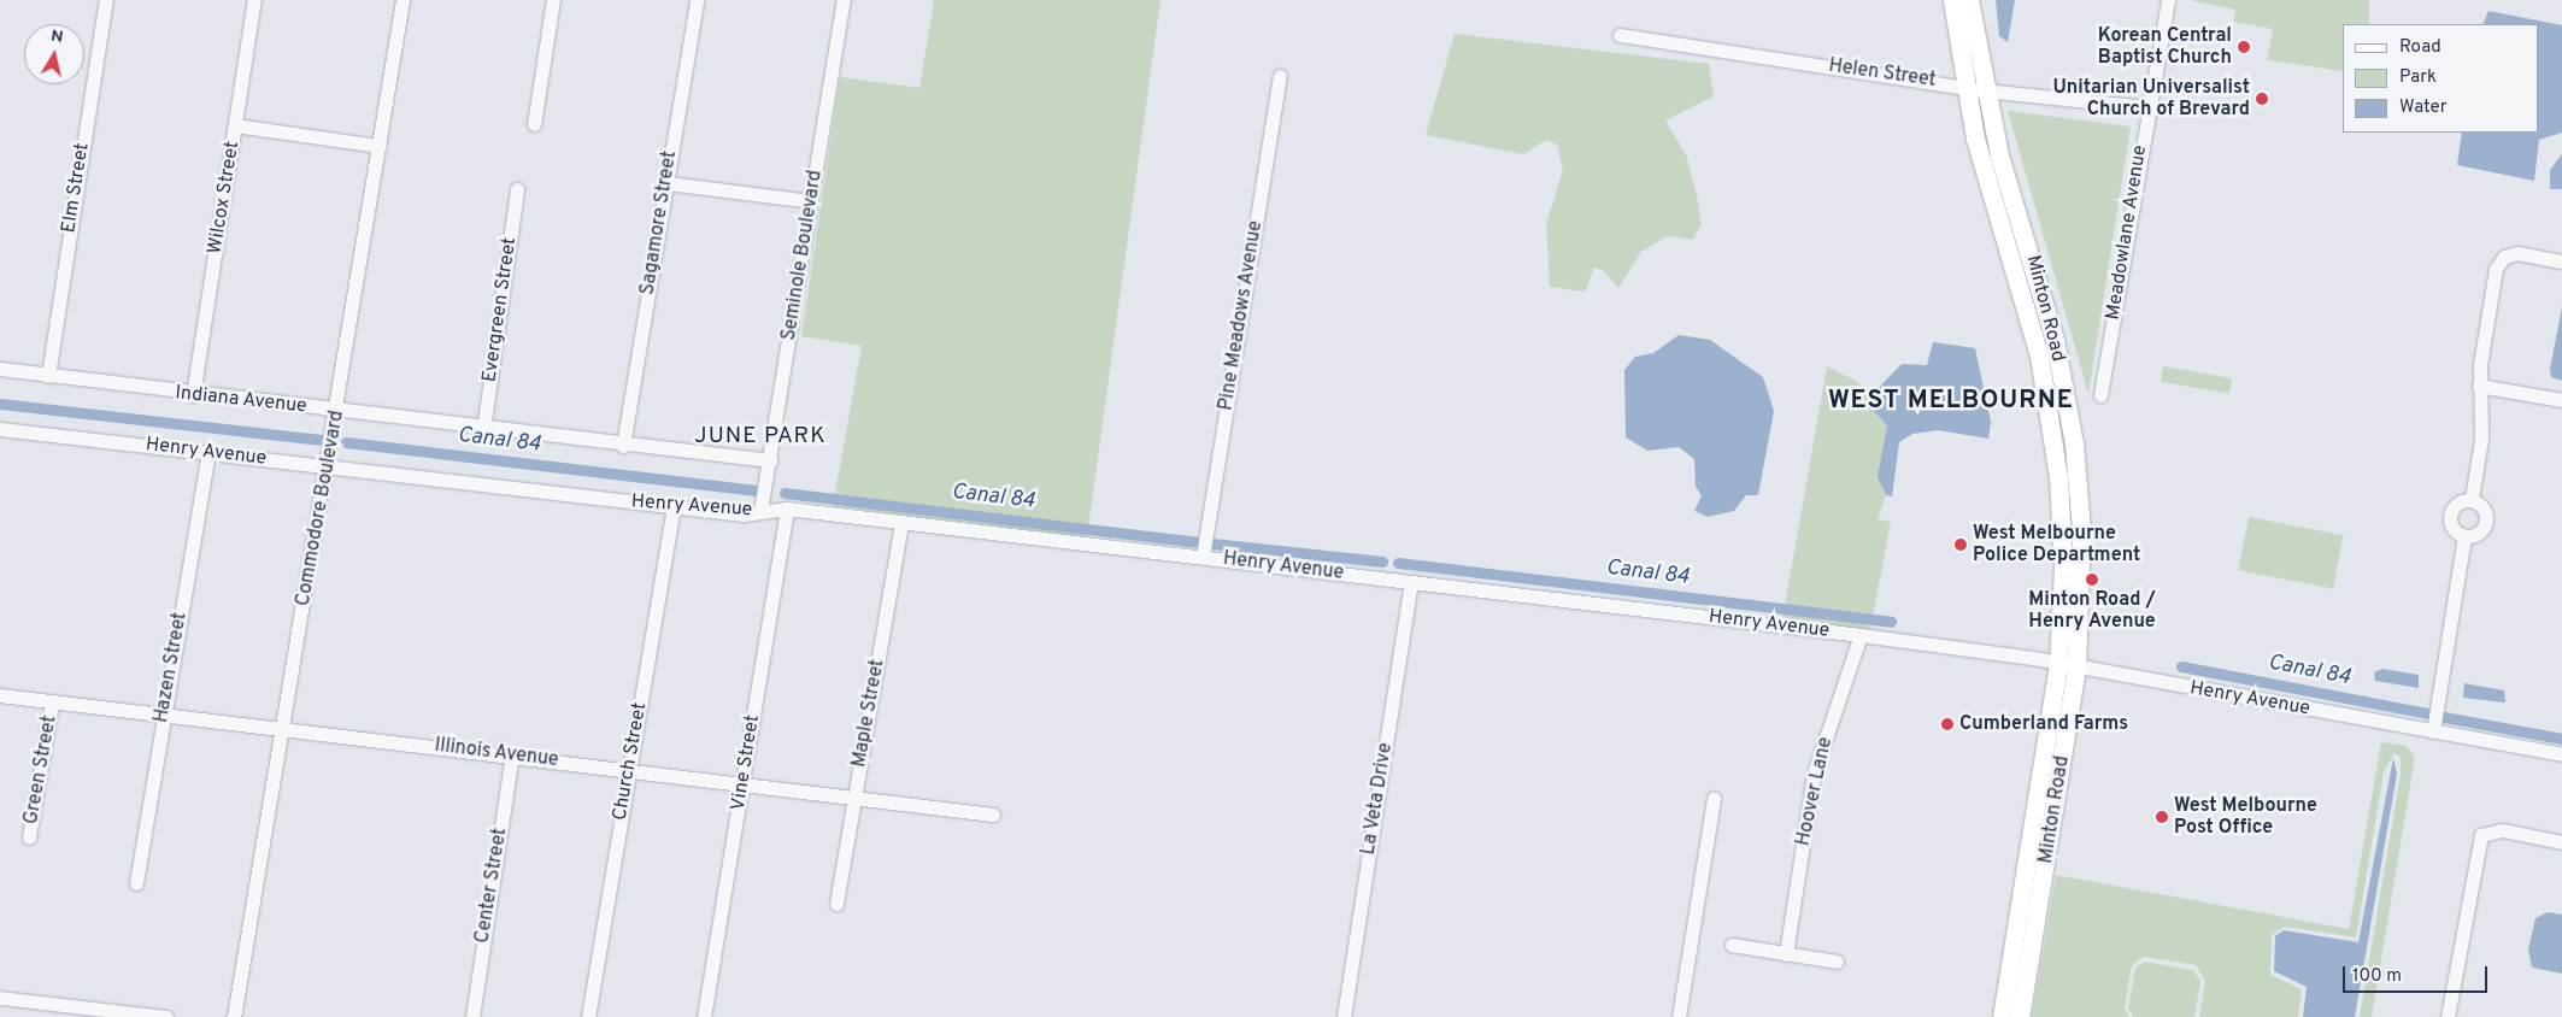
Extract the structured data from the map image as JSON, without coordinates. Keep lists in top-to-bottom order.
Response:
{
  "streets": {
    "main road": ["Minton Road"],
    "street": [
      "Helen Street",
      "Elm Street",
      "Wilcox Street",
      "Sagamore Street",
      "Meadowlane Avenue",
      "Seminole Boulevard",
      "Evergreen Street",
      "Pine Meadows Avenue",
      "Indiana Avenue",
      "Henry Avenue",
      "Commodore Boulevard",
      "Hazen Street",
      "Maple Street",
      "Illinois Avenue",
      "Church Street",
      "Vine Street",
      "Green Street",
      "Hoover Lane",
      "La Veta Drive",
      "Center Street"
    ]
  },
  "crossings": [
    ["Helen Street", "Meadowlane Avenue"],
    ["Helen Street", "Minton Road"],
    ["Elm Street", "Indiana Avenue"],
    ["Wilcox Street", "Indiana Avenue"],
    ["Sagamore Street", "Indiana Avenue"],
    ["Seminole Boulevard", "Indiana Avenue"],
    ["Seminole Boulevard", "Henry Avenue"],
    ["Minton Road", "Henry Avenue"],
    ["Evergreen Street", "Indiana Avenue"],
    ["Pine Meadows Avenue", "Henry Avenue"],
    ["Indiana Avenue", "Commodore Boulevard"],
    ["Henry Avenue", "Commodore Boulevard"],
    ["Henry Avenue", "Hazen Street"],
    ["Henry Avenue", "Maple Street"],
    ["Henry Avenue", "Church Street"],
    ["Henry Avenue", "Vine Street"],
    ["Henry Avenue", "Hoover Lane"],
    ["Henry Avenue", "La Veta Drive"],
    ["Commodore Boulevard", "Illinois Avenue"],
    ["Hazen Street", "Illinois Avenue"],
    ["Maple Street", "Illinois Avenue"],
    ["Illinois Avenue", "Church Street"],
    ["Illinois Avenue", "Vine Street"],
    ["Illinois Avenue", "Green Street"],
    ["Illinois Avenue", "Center Street"]
  ],
  "districts": ["WEST MELBOURNE", "JUNE PARK"],
  "water": ["Canal 84"],
  "places": [
    "Korean Central Baptist Church",
    "Unitarian Universalist Church of Brevard",
    "West Melbourne Police Department",
    "Minton Road / Henry Avenue",
    "Cumberland Farms",
    "West Melbourne Post Office"
  ],
  "legend": ["Road", "Park", "Water"],
  "scale_bar": "100 m",
  "north": "top"
}
